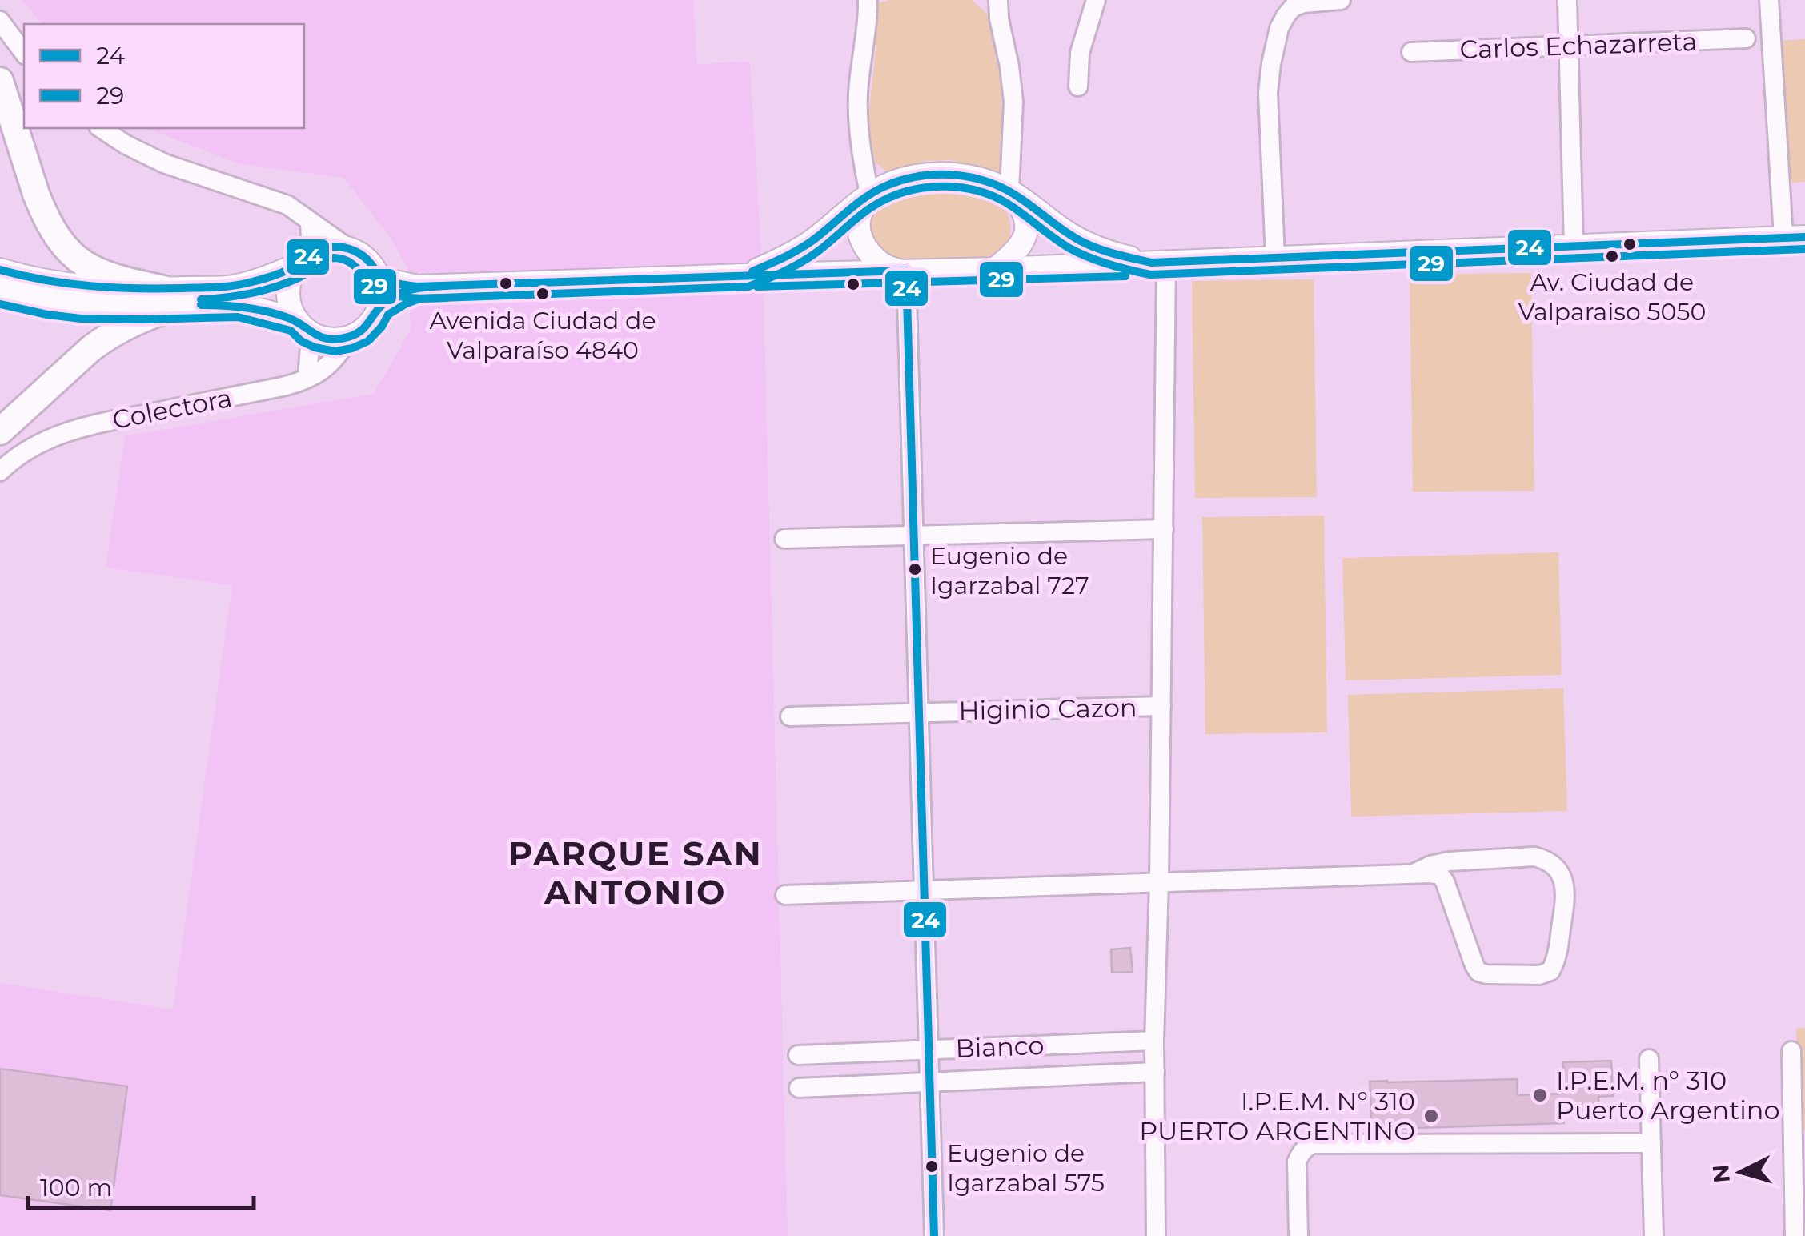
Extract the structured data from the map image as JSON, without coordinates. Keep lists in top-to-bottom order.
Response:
{
  "streets": {
    "street": [
      "Carlos Echazarreta",
      "Colectora",
      "Higinio Cazon",
      "Bianco"
    ]
  },
  "districts": ["PARQUE SAN ANTONIO"],
  "places": [
    "Av. Ciudad de Valparaiso 5050",
    "Avenida Ciudad de Valparaíso 4840",
    "Eugenio de Igarzabal 727",
    "I.P.E.M. n° 310 Puerto Argentino",
    "I.P.E.M. N° 310 PUERTO ARGENTINO",
    "Eugenio de Igarzabal 575"
  ],
  "lines": ["transit line 24", "transit line 29"],
  "legend": ["24", "29"],
  "scale_bar": "100 m",
  "north": "left"
}
